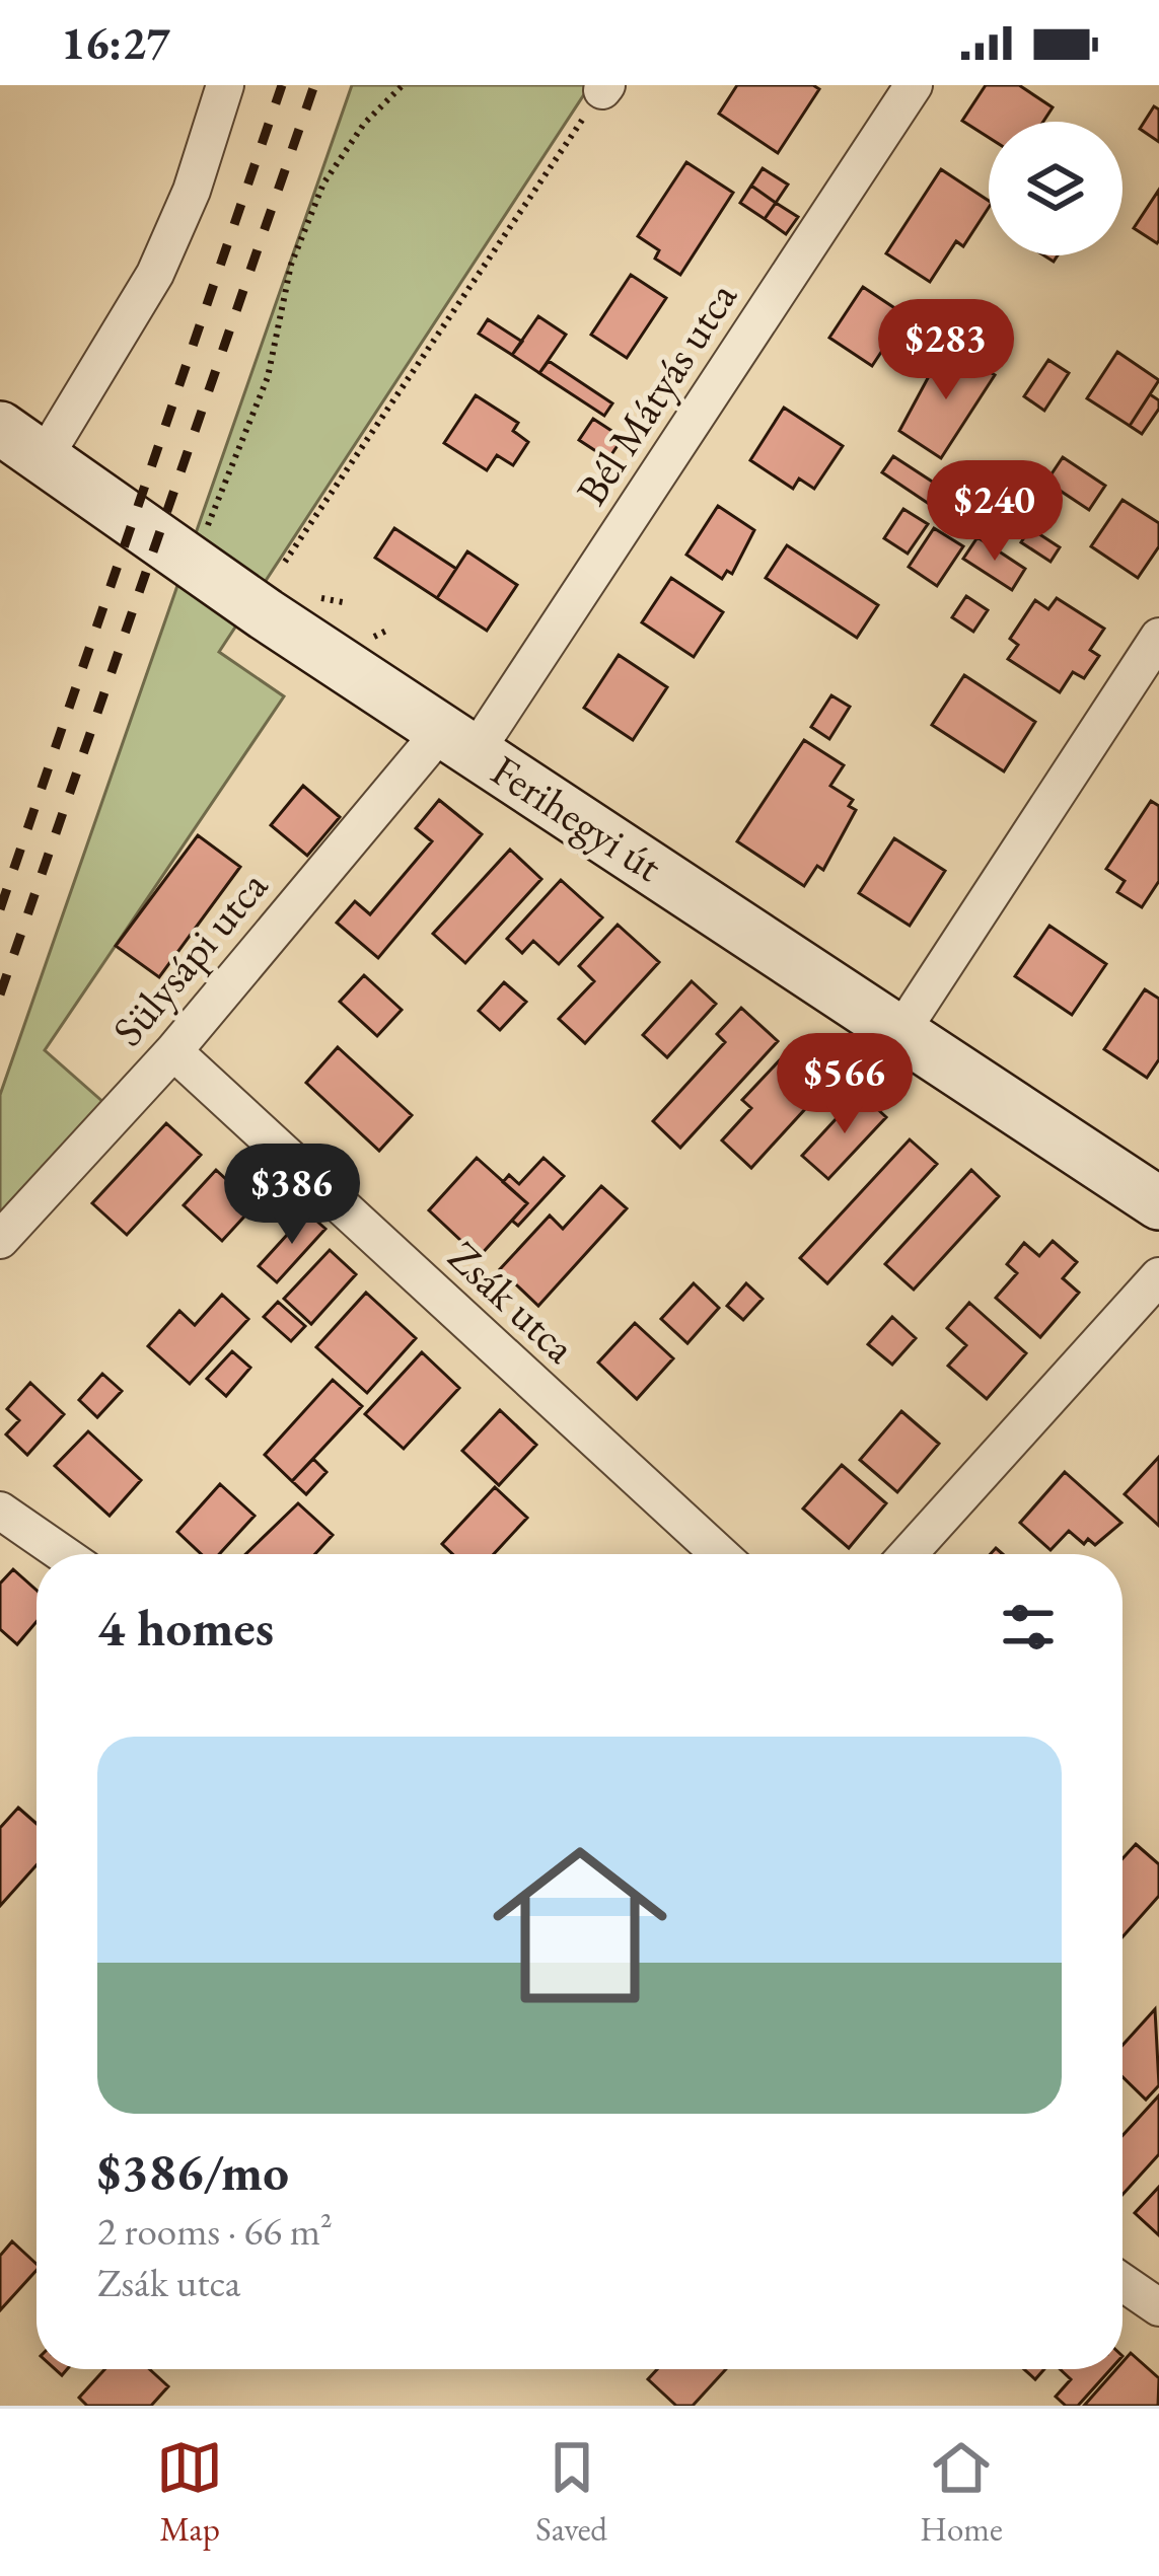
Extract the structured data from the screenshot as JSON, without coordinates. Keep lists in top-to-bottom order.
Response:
{
  "streets": {
    "main road": ["Ferihegyi út"],
    "street": ["Bél Mátyás utca", "Sülysápi utca", "Zsák utca"]
  },
  "crossings": [
    ["Bél Mátyás utca", "Ferihegyi út"],
    ["Bél Mátyás utca", "Sülysápi utca"],
    ["Ferihegyi út", "Sülysápi utca"],
    ["Sülysápi utca", "Zsák utca"]
  ],
  "page": {
    "status": "16:27",
    "price": [
      "$283",
      "$240",
      "$566",
      "$386"
    ],
    "heading": "4 homes",
    "list": [
      {
        "name": "$386/mo",
        "note": "2 rooms · 66 m² · Zsák utca"
      }
    ],
    "tabs": ["Map", "Saved", "Home"]
  }
}
